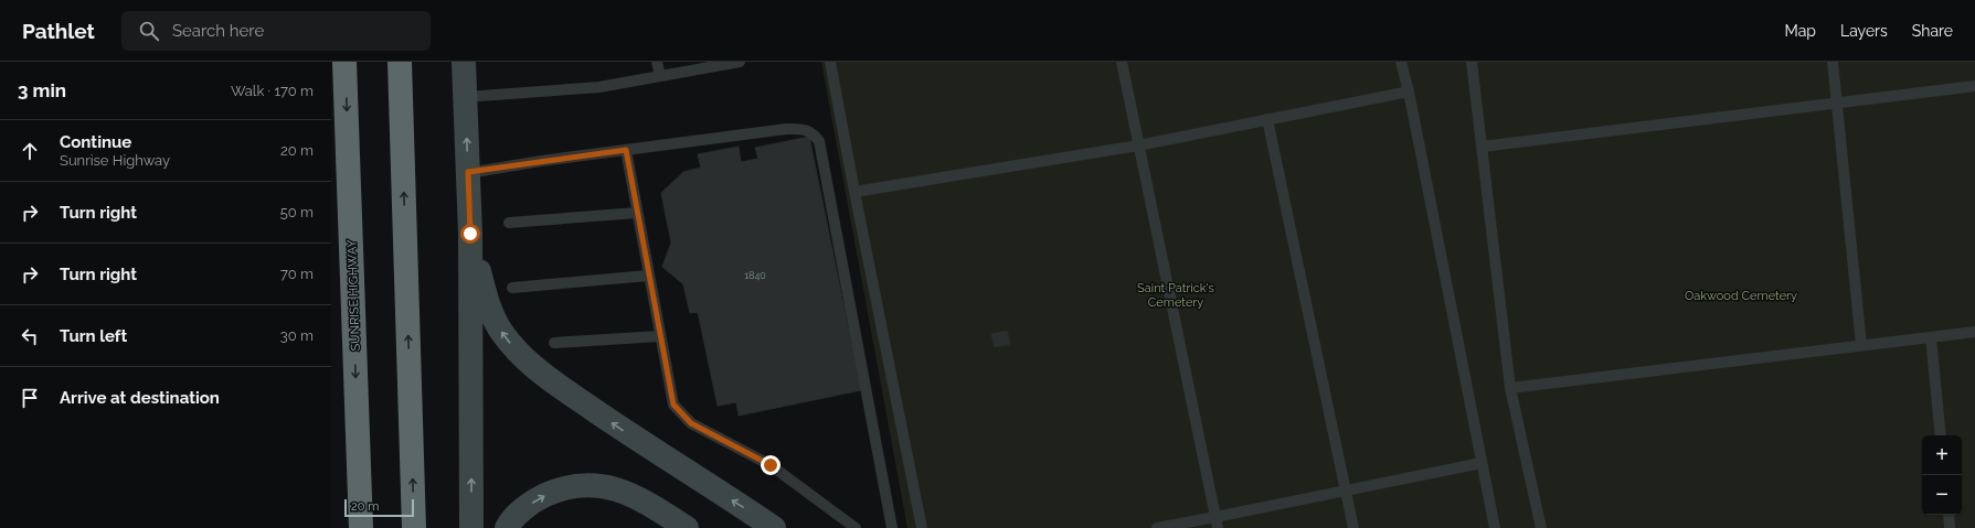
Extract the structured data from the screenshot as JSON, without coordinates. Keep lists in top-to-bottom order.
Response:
{
  "streets": {
    "highway": ["SUNRISE HIGHWAY"]
  },
  "parks": ["Saint Patrick's Cemetery", "Oakwood Cemetery"],
  "house_numbers": ["1840"],
  "scale_bar": "20 m",
  "page": {
    "header": "Pathlet",
    "search": "Search here",
    "nav": ["Map", "Layers", "Share"],
    "heading": ["3 min", "Walk · 170 m"],
    "list": [
      ["Continue", "Sunrise Highway", "20 m"],
      ["Turn right", "50 m"],
      ["Turn right", "70 m"],
      ["Turn left", "30 m"],
      "Arrive at destination"
    ],
    "map_buttons": ["+", "−"],
    "scale": "20 m"
  }
}
